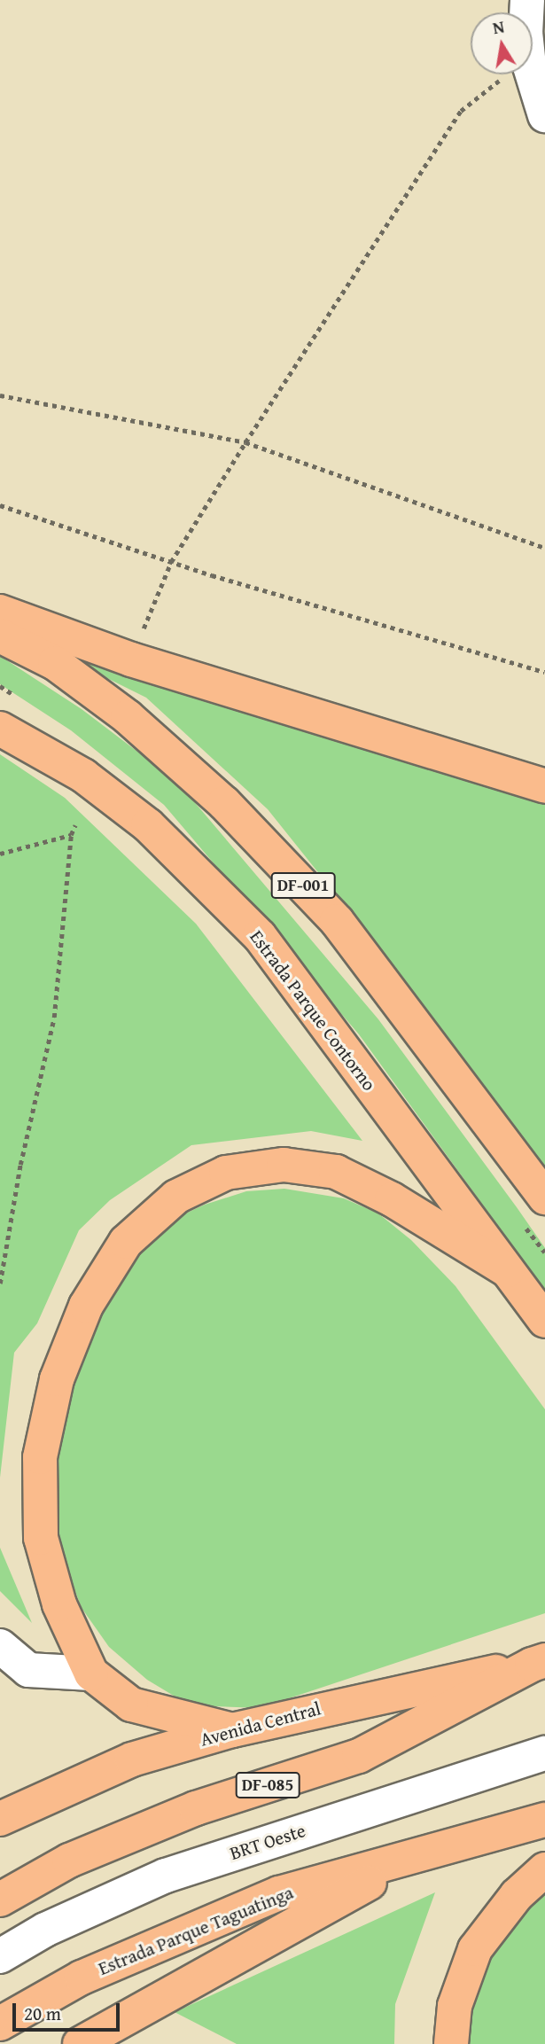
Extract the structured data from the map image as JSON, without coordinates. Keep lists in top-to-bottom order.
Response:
{
  "streets": {
    "main road": [
      "DF-001",
      "Estrada Parque Contorno",
      "Avenida Central",
      "DF-085",
      "Estrada Parque Taguatinga"
    ],
    "street": ["BRT Oeste"]
  },
  "crossings": [
    ["Avenida Central", "DF-085"]
  ],
  "scale_bar": "20 m",
  "north": "top"
}
